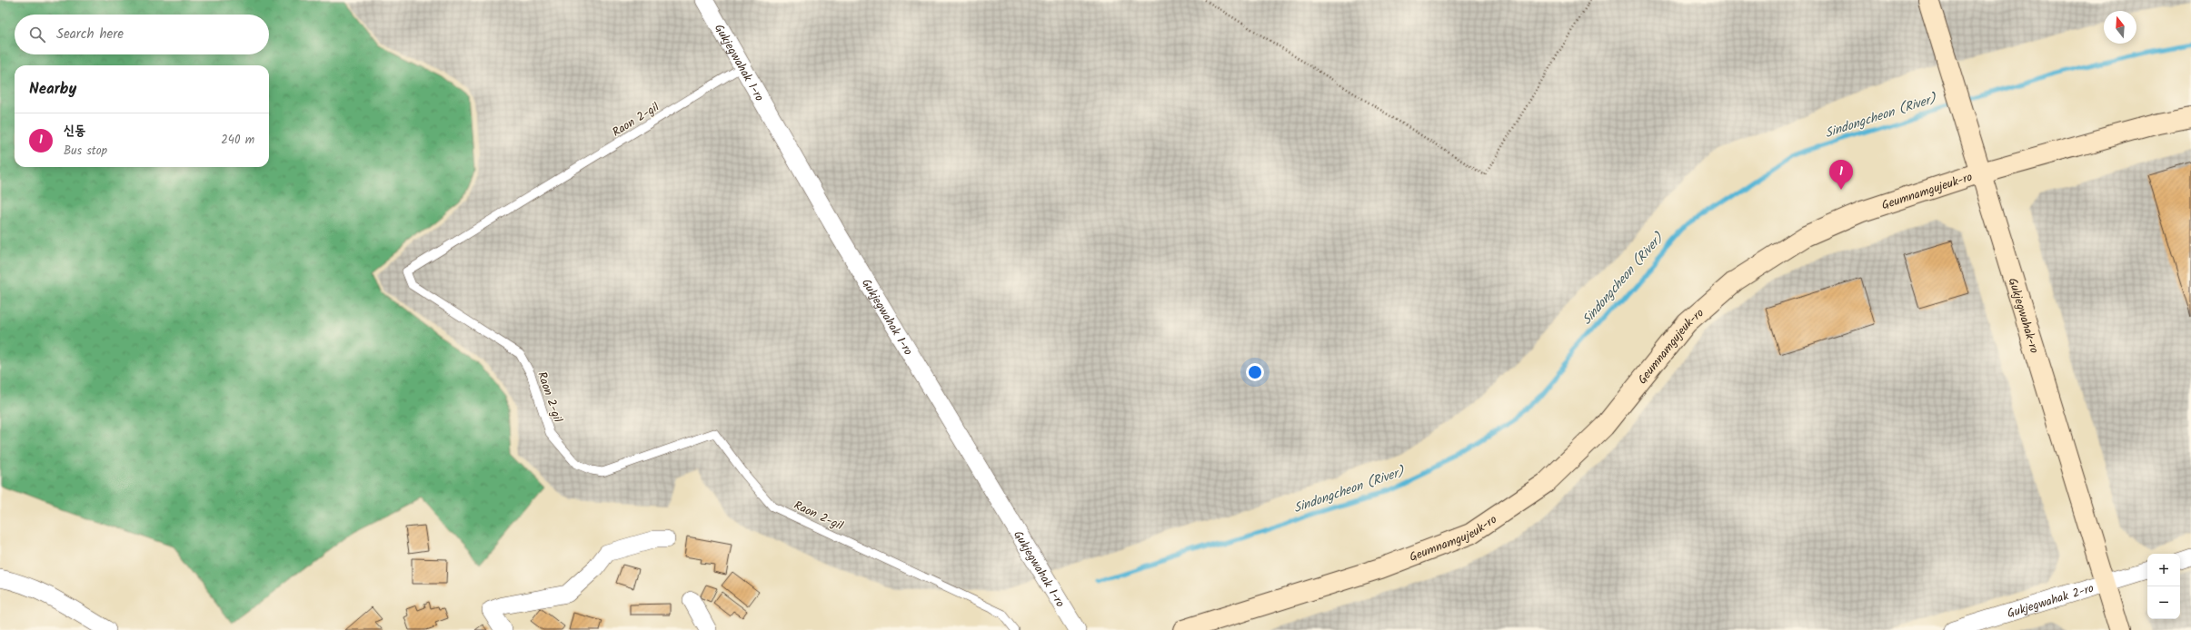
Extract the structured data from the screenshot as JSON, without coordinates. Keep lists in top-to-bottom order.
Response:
{
  "streets": {
    "main road": ["Geumnamgujeuk-ro", "Gukjegwahak-ro"],
    "street": ["Gukjegwahak 1-ro", "Gukjegwahak 2-ro"],
    "lane": ["Raon 2-gil"]
  },
  "crossings": [
    ["Gukjegwahak 1-ro", "Raon 2-gil"],
    ["Geumnamgujeuk-ro", "Gukjegwahak-ro"],
    ["Gukjegwahak-ro", "Gukjegwahak 2-ro"]
  ],
  "water": ["Sindongcheon (River)"],
  "north": "top",
  "page": {
    "search": "Search here",
    "heading": "Nearby",
    "list": [
      {
        "mark": "1",
        "name": "신동",
        "note": "Bus stop",
        "value": "240 m"
      }
    ],
    "pins": "1",
    "map_buttons": ["+", "−"]
  }
}
